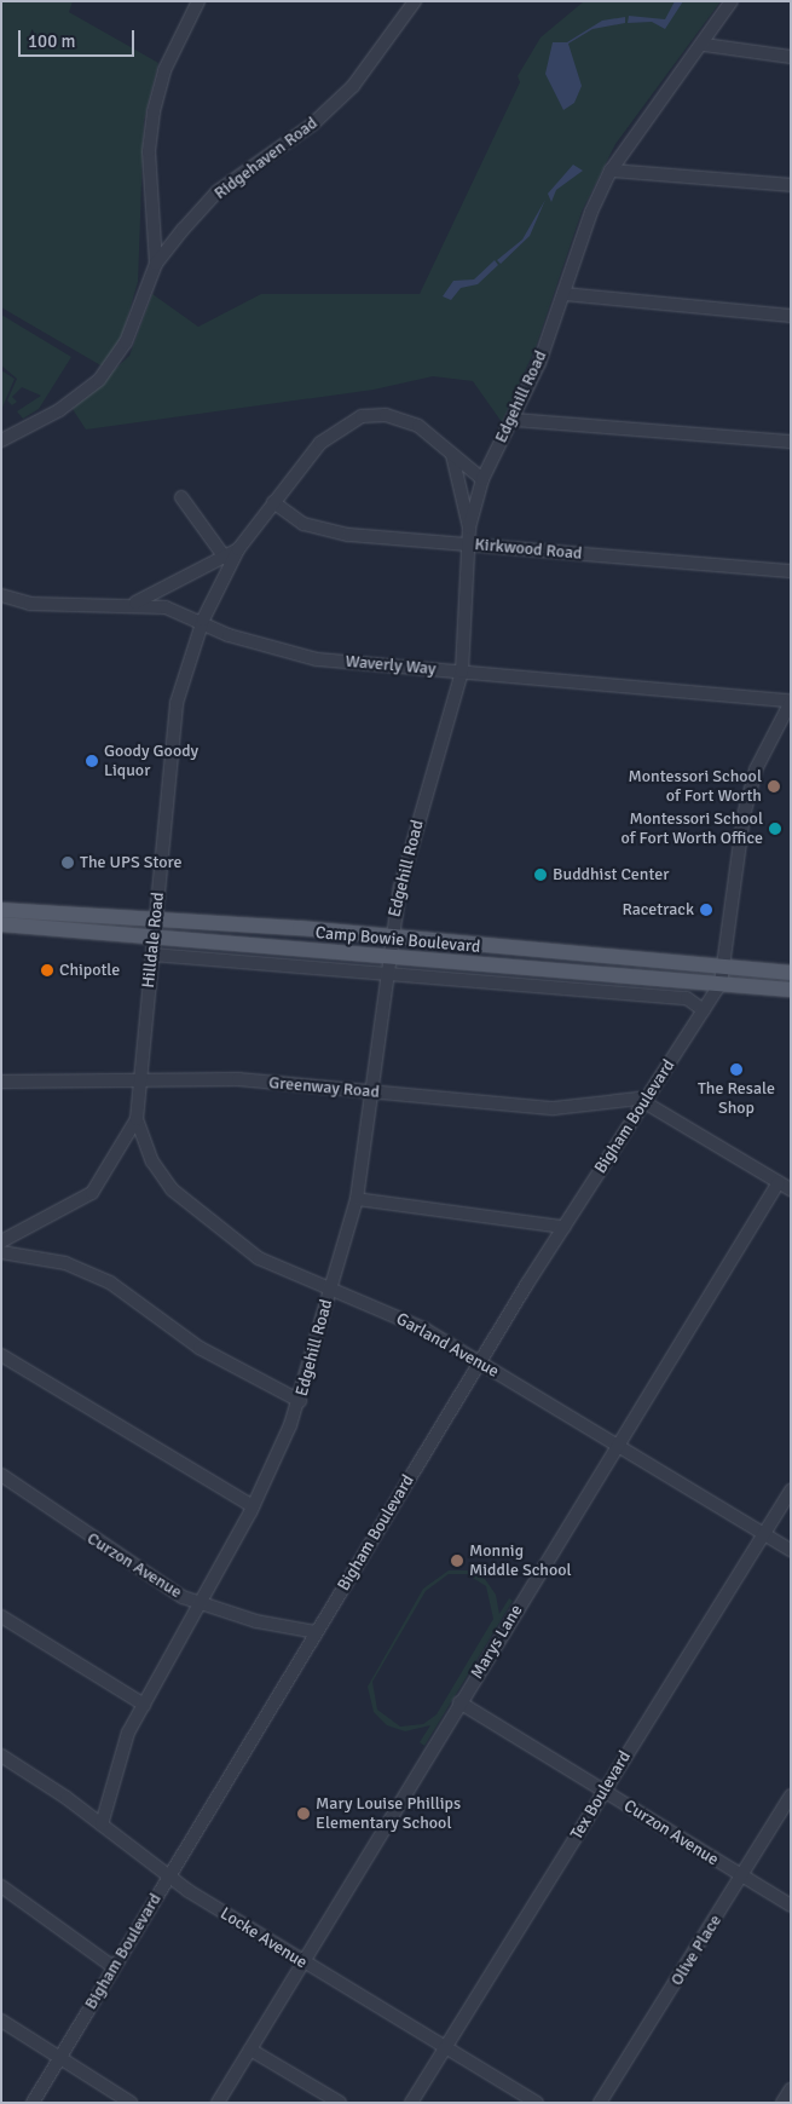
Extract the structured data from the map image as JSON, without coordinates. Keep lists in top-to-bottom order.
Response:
{
  "streets": {
    "main road": ["Camp Bowie Boulevard"],
    "street": [
      "Ridgehaven Road",
      "Edgehill Road",
      "Kirkwood Road",
      "Waverly Way",
      "Hilldale Road",
      "Greenway Road",
      "Bigham Boulevard",
      "Garland Avenue",
      "Curzon Avenue",
      "Marys Lane",
      "Tex Boulevard",
      "Locke Avenue",
      "Olive Place"
    ]
  },
  "crossings": [
    ["Edgehill Road", "Kirkwood Road"],
    ["Edgehill Road", "Waverly Way"],
    ["Edgehill Road", "Hilldale Road"],
    ["Edgehill Road", "Camp Bowie Boulevard"],
    ["Edgehill Road", "Greenway Road"],
    ["Edgehill Road", "Garland Avenue"],
    ["Edgehill Road", "Curzon Avenue"],
    ["Edgehill Road", "Locke Avenue"],
    ["Kirkwood Road", "Hilldale Road"],
    ["Waverly Way", "Hilldale Road"],
    ["Waverly Way", "Bigham Boulevard"],
    ["Hilldale Road", "Camp Bowie Boulevard"],
    ["Hilldale Road", "Greenway Road"],
    ["Hilldale Road", "Garland Avenue"],
    ["Camp Bowie Boulevard", "Bigham Boulevard"],
    ["Greenway Road", "Bigham Boulevard"],
    ["Bigham Boulevard", "Garland Avenue"],
    ["Bigham Boulevard", "Curzon Avenue"],
    ["Bigham Boulevard", "Locke Avenue"],
    ["Garland Avenue", "Marys Lane"],
    ["Garland Avenue", "Tex Boulevard"],
    ["Curzon Avenue", "Marys Lane"],
    ["Curzon Avenue", "Tex Boulevard"],
    ["Curzon Avenue", "Olive Place"],
    ["Marys Lane", "Locke Avenue"],
    ["Tex Boulevard", "Locke Avenue"]
  ],
  "places": [
    "Goody Goody Liquor",
    "Montessori School of Fort Worth",
    "Montessori School of Fort Worth Office",
    "The UPS Store",
    "Buddhist Center",
    "Racetrack",
    "Chipotle",
    "The Resale Shop",
    "Monnig Middle School",
    "Mary Louise Phillips Elementary School"
  ],
  "scale_bar": "100 m"
}
